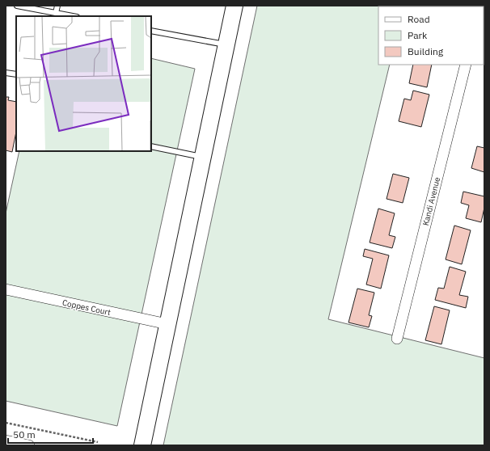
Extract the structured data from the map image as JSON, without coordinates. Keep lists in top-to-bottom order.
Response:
{
  "streets": {
    "street": ["Kandi Avenue", "Coppes Court"]
  },
  "legend": ["Road", "Park", "Building"],
  "scale_bar": "50 m"
}
